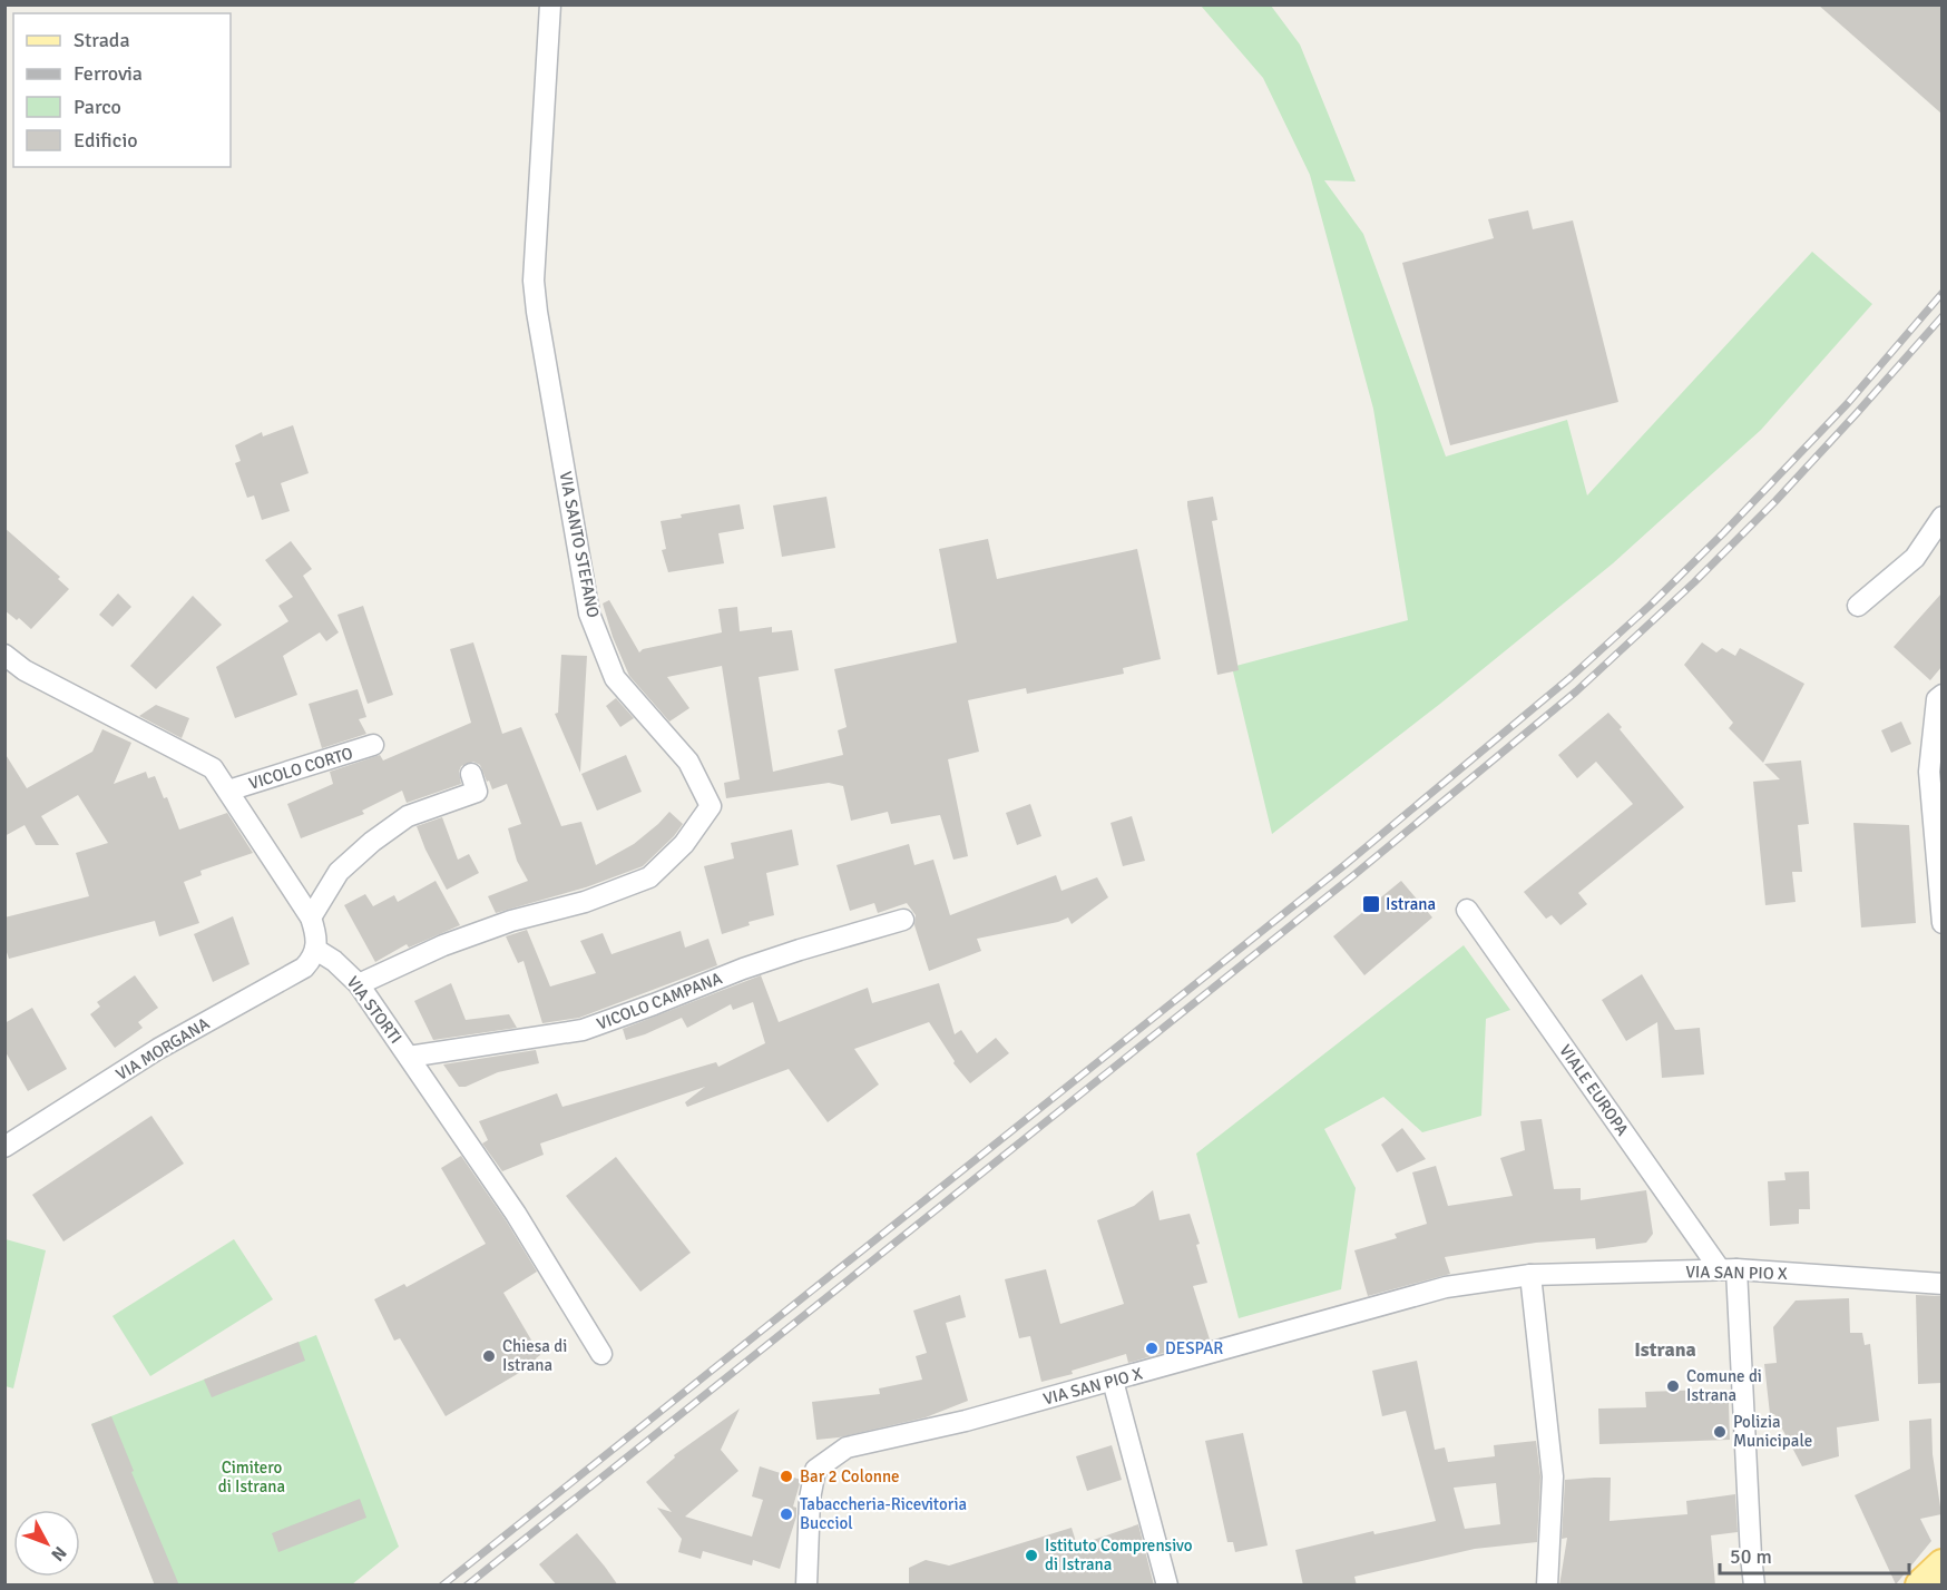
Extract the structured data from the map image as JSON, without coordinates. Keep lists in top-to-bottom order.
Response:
{
  "streets": {
    "street": [
      "VIA SANTO STEFANO",
      "VICOLO CORTO",
      "VICOLO CAMPANA",
      "VIA STORTI",
      "VIA MORGANA",
      "VIALE EUROPA",
      "VIA SAN PIO X"
    ]
  },
  "crossings": [
    ["VIA SANTO STEFANO", "VIA STORTI"],
    ["VICOLO CAMPANA", "VIA STORTI"],
    ["VIA STORTI", "VIA MORGANA"],
    ["VIALE EUROPA", "VIA SAN PIO X"]
  ],
  "districts": ["Istrana"],
  "parks": ["Cimitero di Istrana"],
  "places": {
    "transit": ["Istrana"],
    "other": [
      "DESPAR",
      "Chiesa di Istrana",
      "Comune di Istrana",
      "Polizia Municipale",
      "Bar 2 Colonne",
      "Tabaccheria-Ricevitoria Bucciol",
      "Istituto Comprensivo di Istrana"
    ]
  },
  "legend": [
    "Strada",
    "Ferrovia",
    "Parco",
    "Edificio"
  ],
  "scale_bar": "50 m",
  "north": "bottom right"
}
